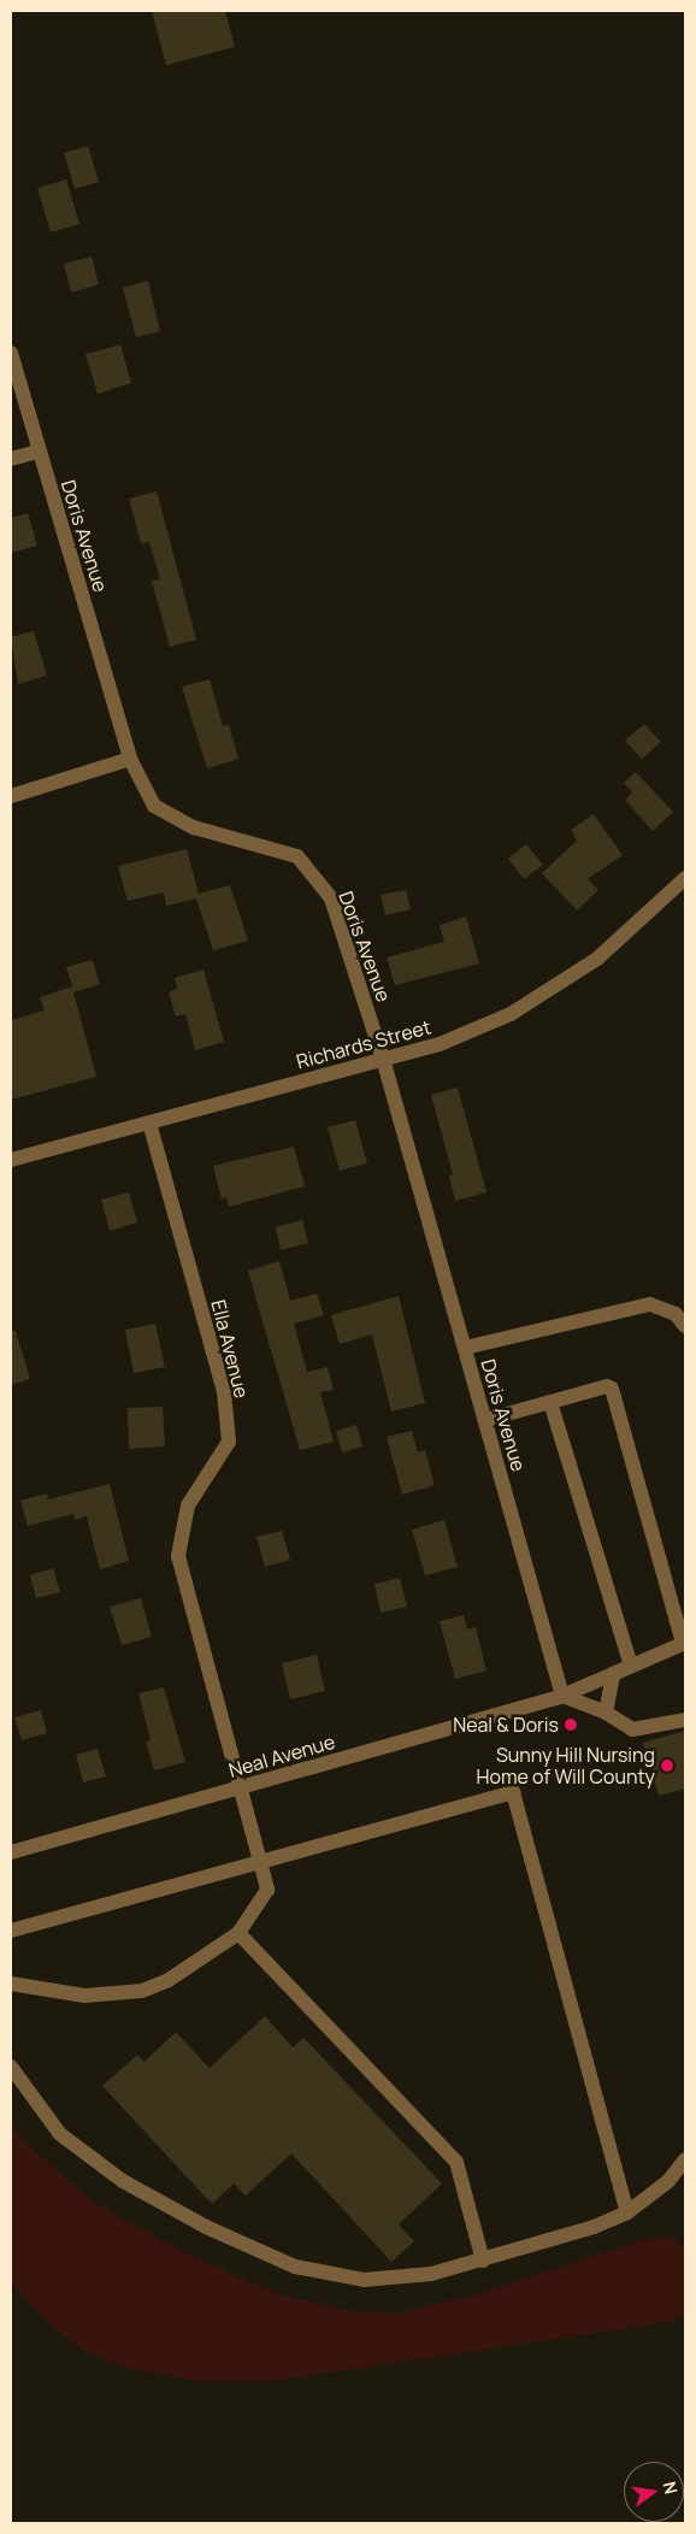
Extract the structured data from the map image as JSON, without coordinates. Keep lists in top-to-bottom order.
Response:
{
  "streets": {
    "street": [
      "Doris Avenue",
      "Richards Street",
      "Ella Avenue",
      "Neal Avenue"
    ]
  },
  "crossings": [
    ["Doris Avenue", "Richards Street"],
    ["Doris Avenue", "Neal Avenue"],
    ["Richards Street", "Ella Avenue"],
    ["Ella Avenue", "Neal Avenue"]
  ],
  "places": ["Neal & Doris", "Sunny Hill Nursing Home of Will County"],
  "north": "right"
}
